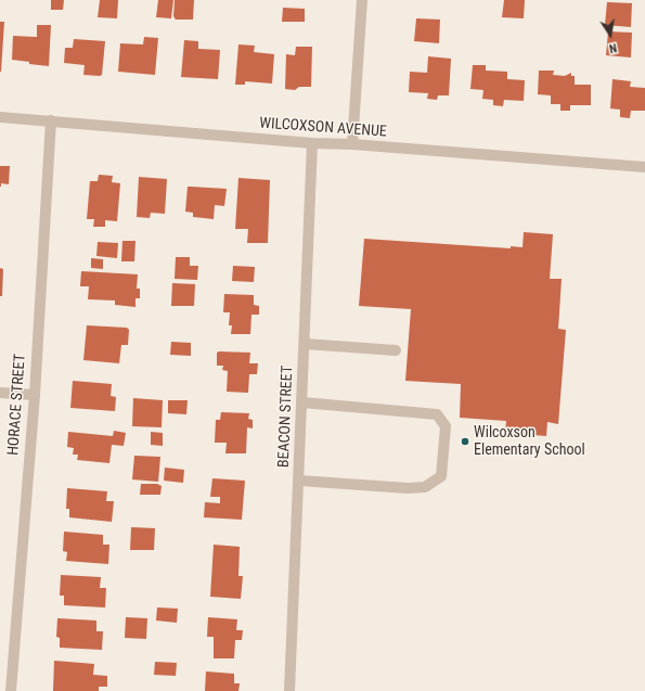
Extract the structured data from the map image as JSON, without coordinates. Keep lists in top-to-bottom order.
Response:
{
  "streets": {
    "street": ["WILCOXSON AVENUE", "HORACE STREET", "BEACON STREET"]
  },
  "crossings": [
    ["WILCOXSON AVENUE", "HORACE STREET"],
    ["WILCOXSON AVENUE", "BEACON STREET"]
  ],
  "places": ["Wilcoxson Elementary School"],
  "north": "bottom"
}
